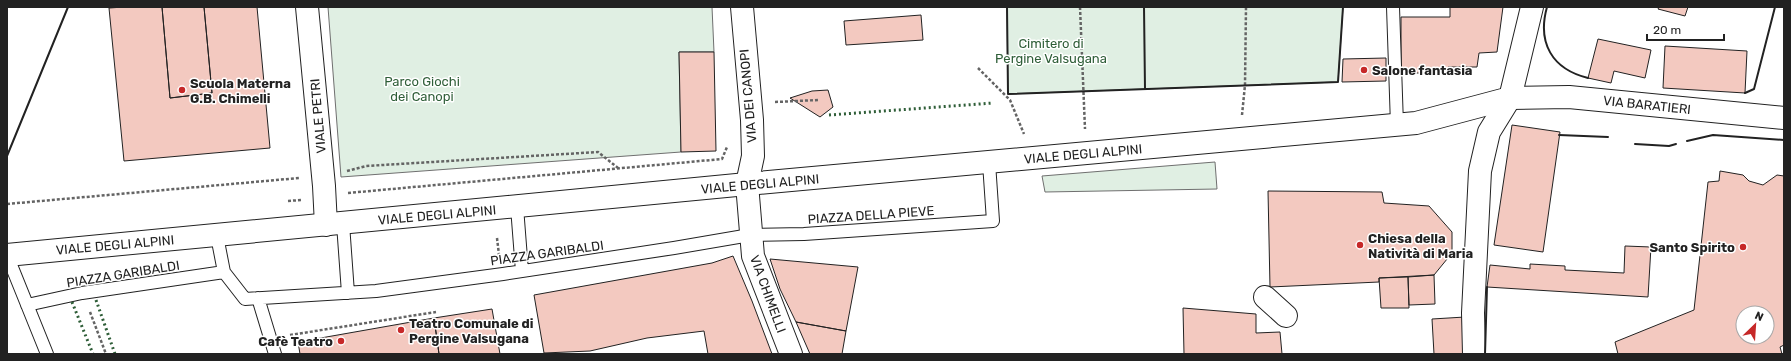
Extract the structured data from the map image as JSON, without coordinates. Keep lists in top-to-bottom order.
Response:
{
  "streets": {
    "main road": [
      "VIA DEI CANOPI",
      "VIA BARATIERI",
      "VIALE PETRI",
      "VIALE DEGLI ALPINI",
      "VIA CHIMELLI"
    ],
    "lane": ["PIAZZA DELLA PIEVE", "PIAZZA GARIBALDI"]
  },
  "crossings": [
    ["VIA DEI CANOPI", "VIALE DEGLI ALPINI"],
    ["VIA DEI CANOPI", "VIA CHIMELLI"],
    ["VIA BARATIERI", "VIALE DEGLI ALPINI"],
    ["VIALE PETRI", "VIALE DEGLI ALPINI"],
    ["VIALE DEGLI ALPINI", "PIAZZA DELLA PIEVE"],
    ["VIALE DEGLI ALPINI", "PIAZZA GARIBALDI"],
    ["VIALE DEGLI ALPINI", "VIA CHIMELLI"],
    ["PIAZZA DELLA PIEVE", "PIAZZA GARIBALDI"],
    ["PIAZZA DELLA PIEVE", "VIA CHIMELLI"],
    ["PIAZZA GARIBALDI", "VIA CHIMELLI"]
  ],
  "parks": ["Cimitero di Pergine Valsugana", "Parco Giochi dei Canopi"],
  "places": [
    "Salone fantasia",
    "Scuola Materna G.B. Chimelli",
    "Chiesa della Natività di Maria",
    "Santo Spirito",
    "Teatro Comunale di Pergine Valsugana",
    "Cafè Teatro"
  ],
  "scale_bar": "20 m",
  "north": "top right"
}
